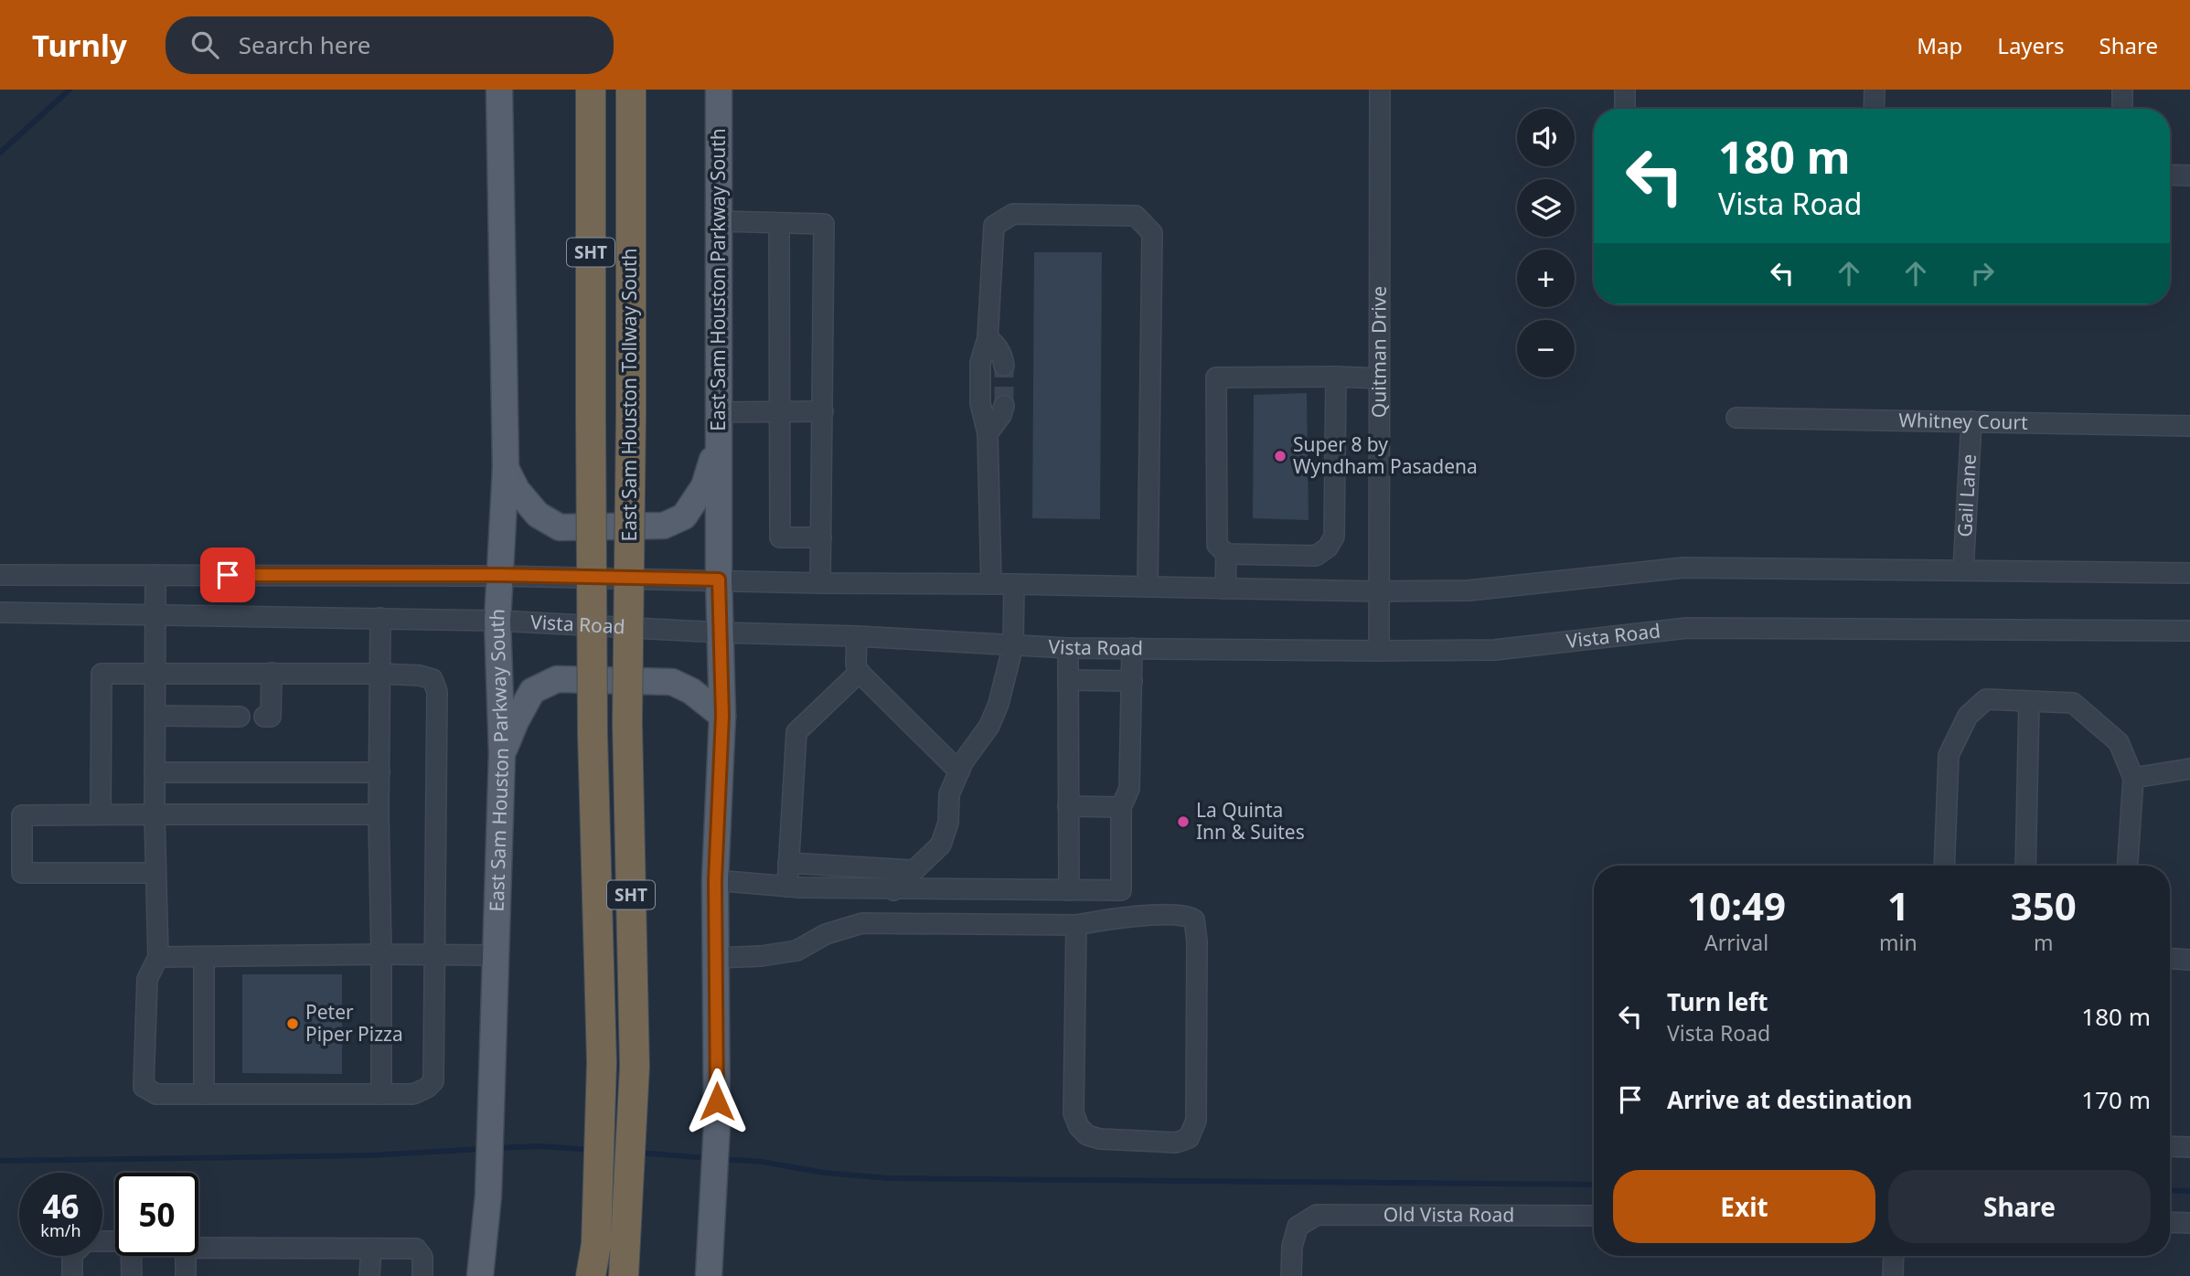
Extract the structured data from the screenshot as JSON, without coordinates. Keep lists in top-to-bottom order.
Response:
{
  "streets": {
    "highway": ["SHT", "East Sam Houston Tollway South"],
    "main road": ["East Sam Houston Parkway South"],
    "street": [
      "Quitman Drive",
      "Whitney Court",
      "Gail Lane",
      "Vista Road",
      "Old Vista Road"
    ]
  },
  "crossings": [
    ["East Sam Houston Parkway South", "Vista Road"],
    ["Quitman Drive", "Vista Road"],
    ["Whitney Court", "Gail Lane"]
  ],
  "places": ["Super 8 by Wyndham Pasadena", "La Quinta Inn & Suites", "Peter Piper Pizza"],
  "page": {
    "header": "Turnly",
    "search": "Search here",
    "nav": ["Map", "Layers", "Share"],
    "map_buttons": ["+", "−"],
    "turn": ["180 m", "Vista Road"],
    "eta": [
      "10:49",
      "Arrival",
      "1",
      "min",
      "350",
      "m"
    ],
    "list": [
      {
        "name": "Turn left",
        "note": "Vista Road",
        "value": "180 m"
      },
      {
        "name": "Arrive at destination",
        "value": "170 m"
      }
    ],
    "buttons": ["Exit", "Share"],
    "speed": "46 km/h",
    "limit": "50"
  }
}
